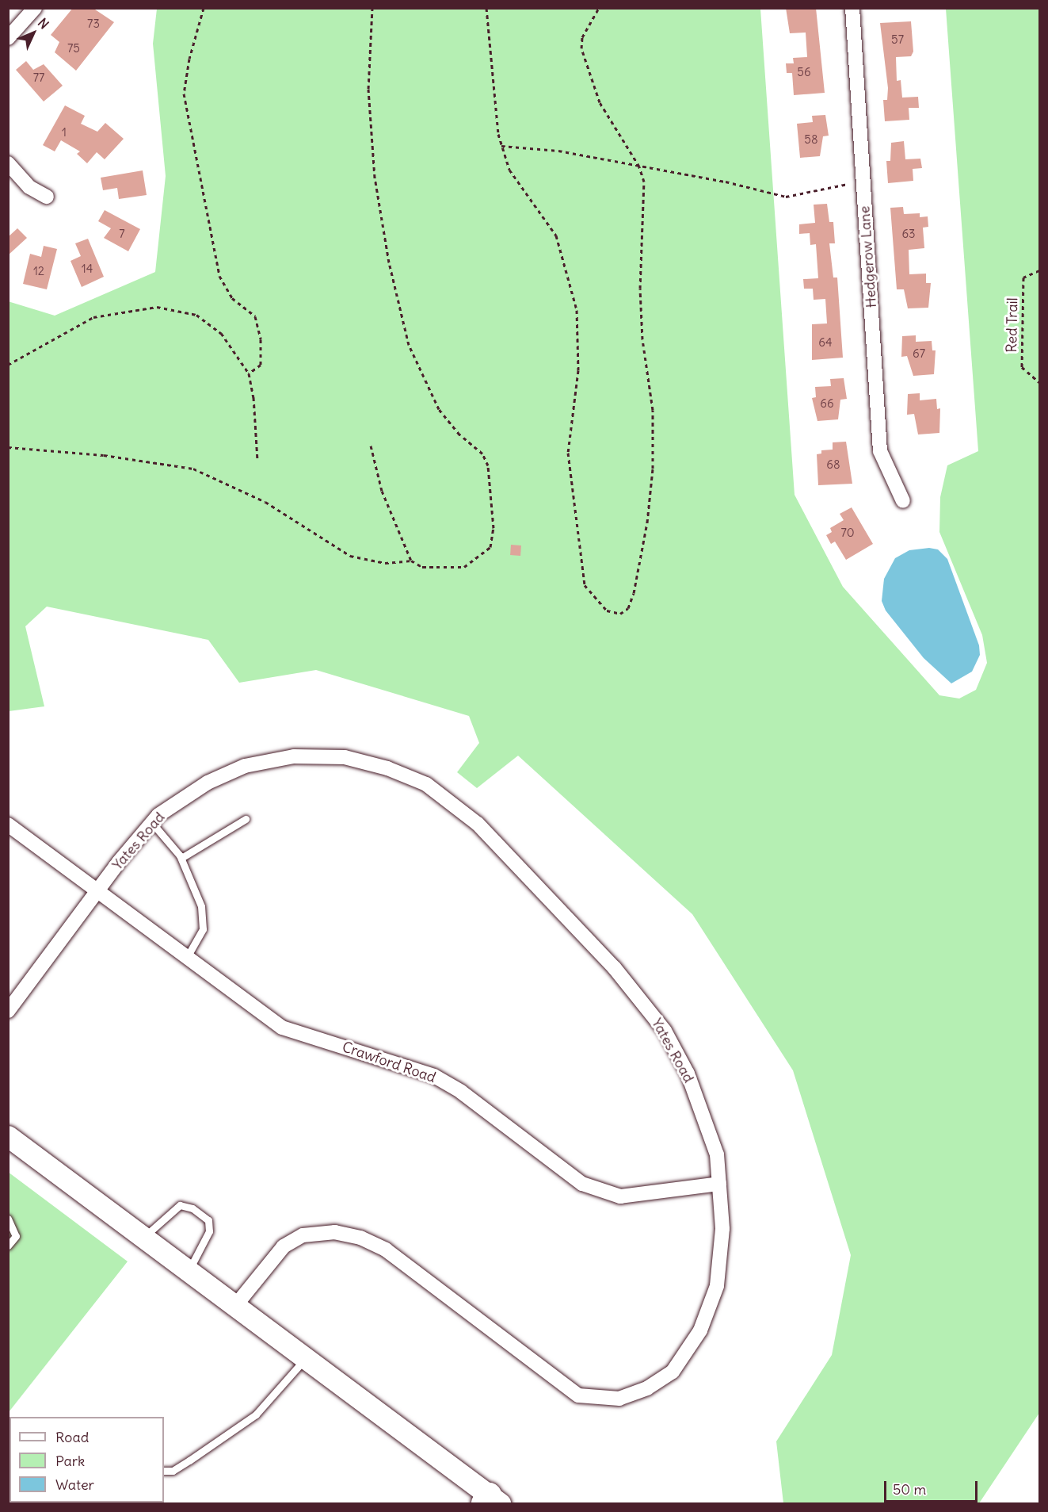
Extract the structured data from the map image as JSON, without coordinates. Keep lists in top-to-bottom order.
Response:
{
  "streets": {
    "street": ["Hedgerow Lane", "Yates Road", "Crawford Road"],
    "path": ["Red Trail"]
  },
  "crossings": [
    ["Yates Road", "Crawford Road"]
  ],
  "house_numbers": [
    "73",
    "57",
    "75",
    "56",
    "77",
    "1",
    "58",
    "7",
    "63",
    "14",
    "12",
    "64",
    "67",
    "66",
    "68",
    "70"
  ],
  "legend": ["Road", "Park", "Water"],
  "scale_bar": "50 m",
  "north": "top right"
}
